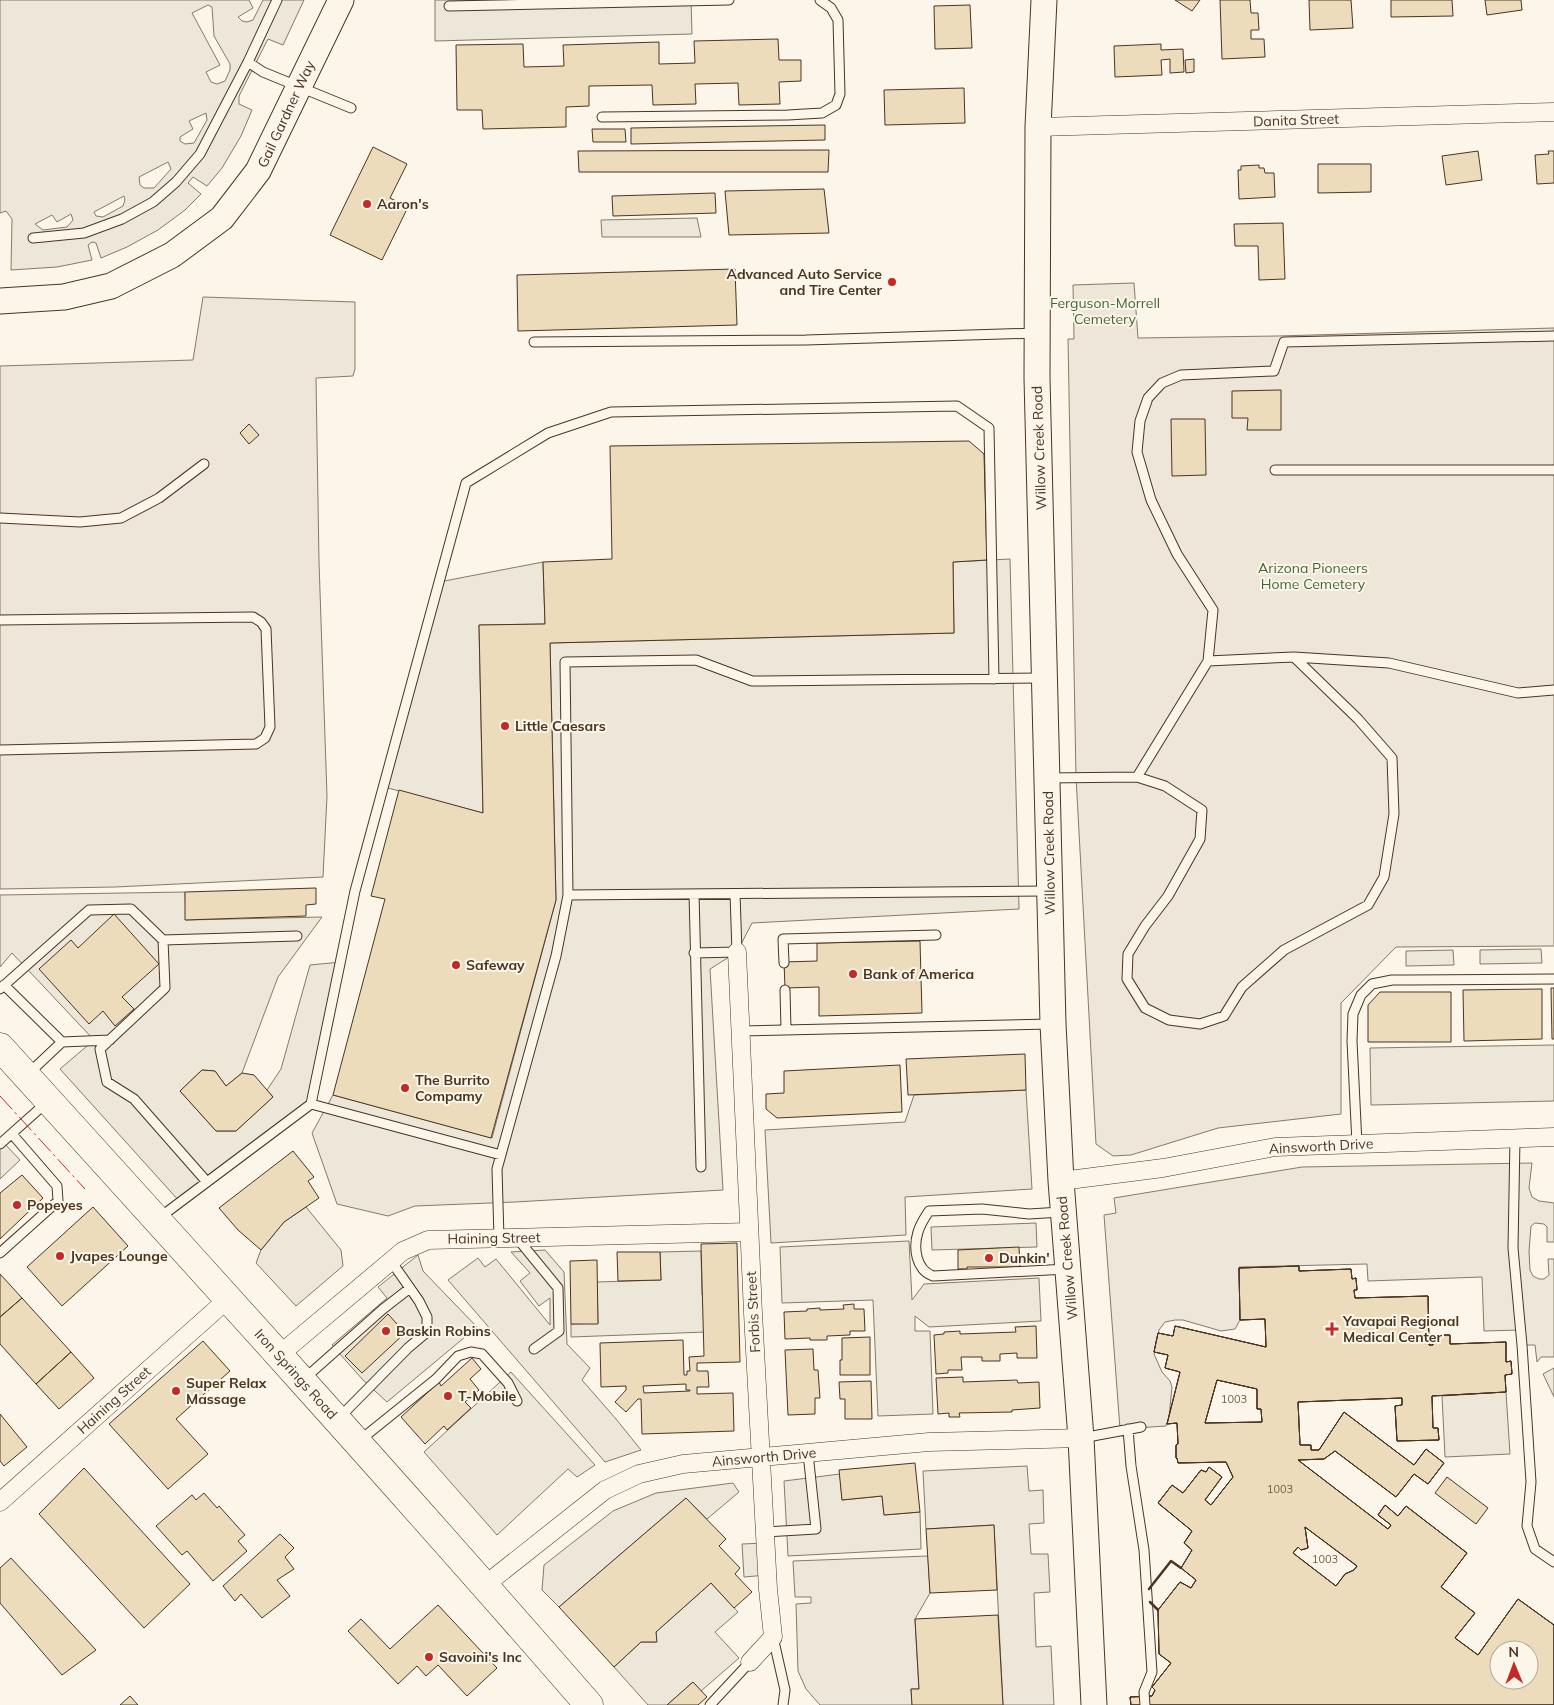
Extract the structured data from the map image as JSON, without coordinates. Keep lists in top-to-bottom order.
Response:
{
  "streets": {
    "main road": ["Gail Gardner Way", "Willow Creek Road", "Iron Springs Road"],
    "street": [
      "Danita Street",
      "Ainsworth Drive",
      "Haining Street",
      "Forbis Street"
    ]
  },
  "crossings": [
    ["Danita Street", "Willow Creek Road"],
    ["Willow Creek Road", "Ainsworth Drive"],
    ["Ainsworth Drive", "Forbis Street"],
    ["Ainsworth Drive", "Iron Springs Road"],
    ["Haining Street", "Forbis Street"],
    ["Haining Street", "Iron Springs Road"]
  ],
  "parks": ["Ferguson-Morrell Cemetery", "Arizona Pioneers Home Cemetery"],
  "places": {
    "other": [
      "Aaron's",
      "Advanced Auto Service and Tire Center",
      "Little Caesars",
      "Safeway",
      "Bank of America",
      "The Burrito Compamy",
      "Popeyes",
      "Jvapes Lounge",
      "Dunkin'",
      "Baskin Robins",
      "Super Relax Massage",
      "T-Mobile",
      "Savoini's Inc"
    ],
    "health": ["Yavapai Regional Medical Center"]
  },
  "house_numbers": ["1003", "1003", "1003"],
  "north": "top"
}
